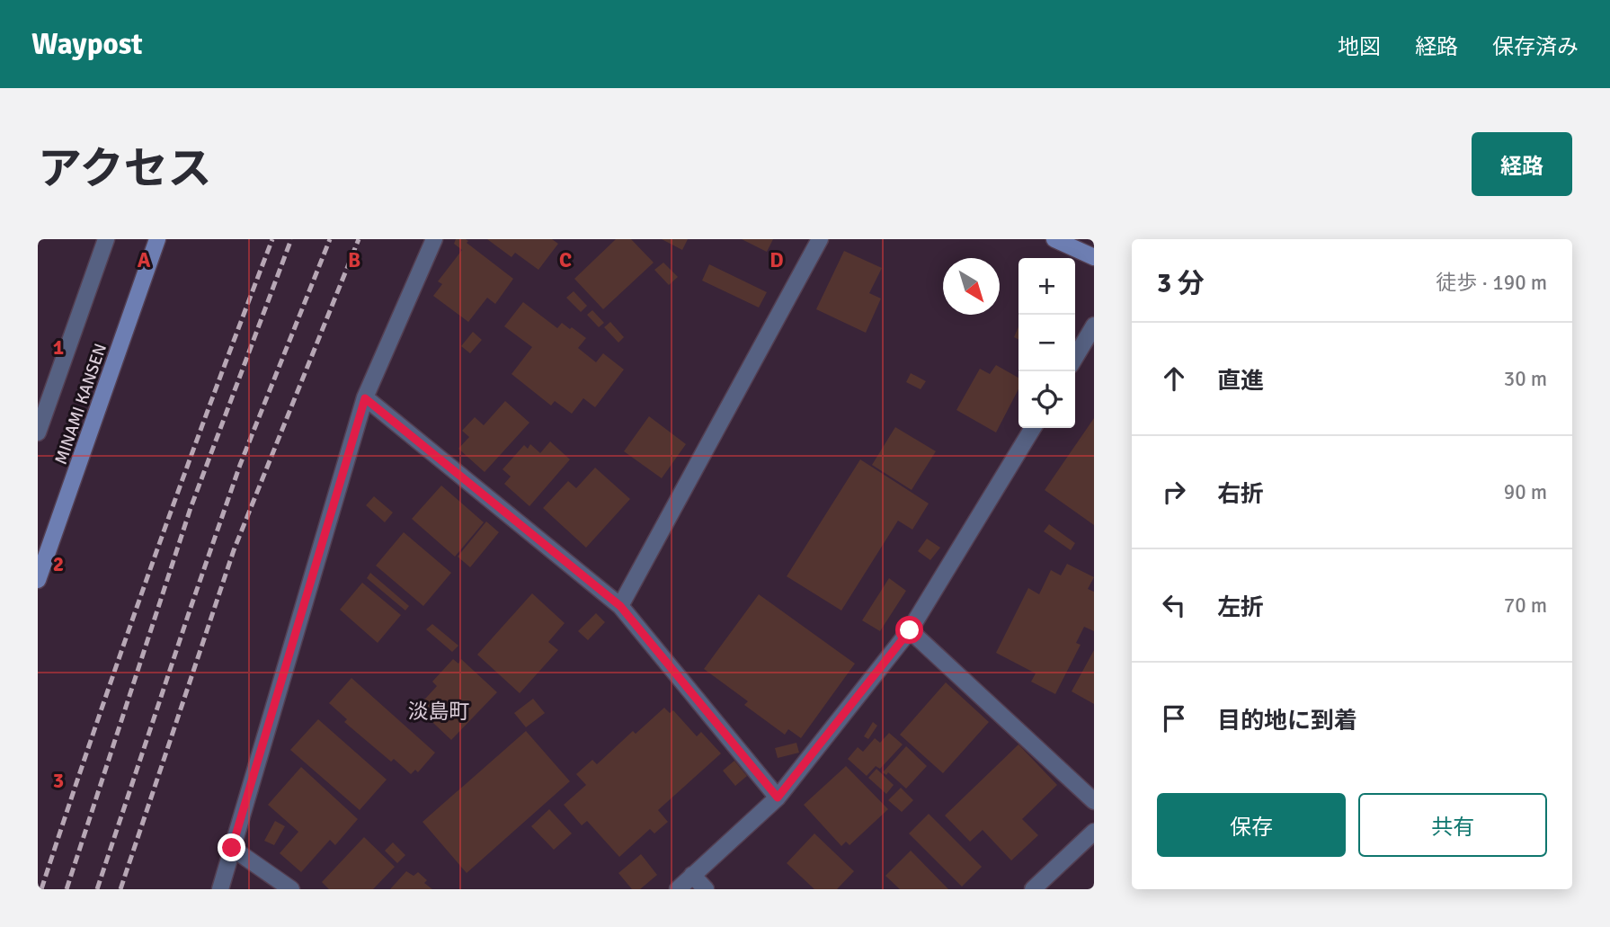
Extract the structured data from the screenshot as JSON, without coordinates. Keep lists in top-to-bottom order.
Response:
{
  "streets": {
    "main road": ["MINAMI KANSEN"]
  },
  "districts": ["淡島町"],
  "north": "bottom right",
  "page": {
    "header": "Waypost",
    "nav": ["地図", "経路", "保存済み"],
    "title": "アクセス",
    "buttons": [
      "経路",
      ["保存", "共有"]
    ],
    "heading": ["3 分", "徒歩 · 190 m"],
    "map_buttons": ["+", "−"],
    "list": [
      ["直進", "30 m"],
      ["右折", "90 m"],
      ["左折", "70 m"],
      "目的地に到着"
    ]
  },
  "grid": {
    "columns": [
      "A",
      "B",
      "C",
      "D"
    ],
    "rows": ["1", "2", "3"]
  }
}
